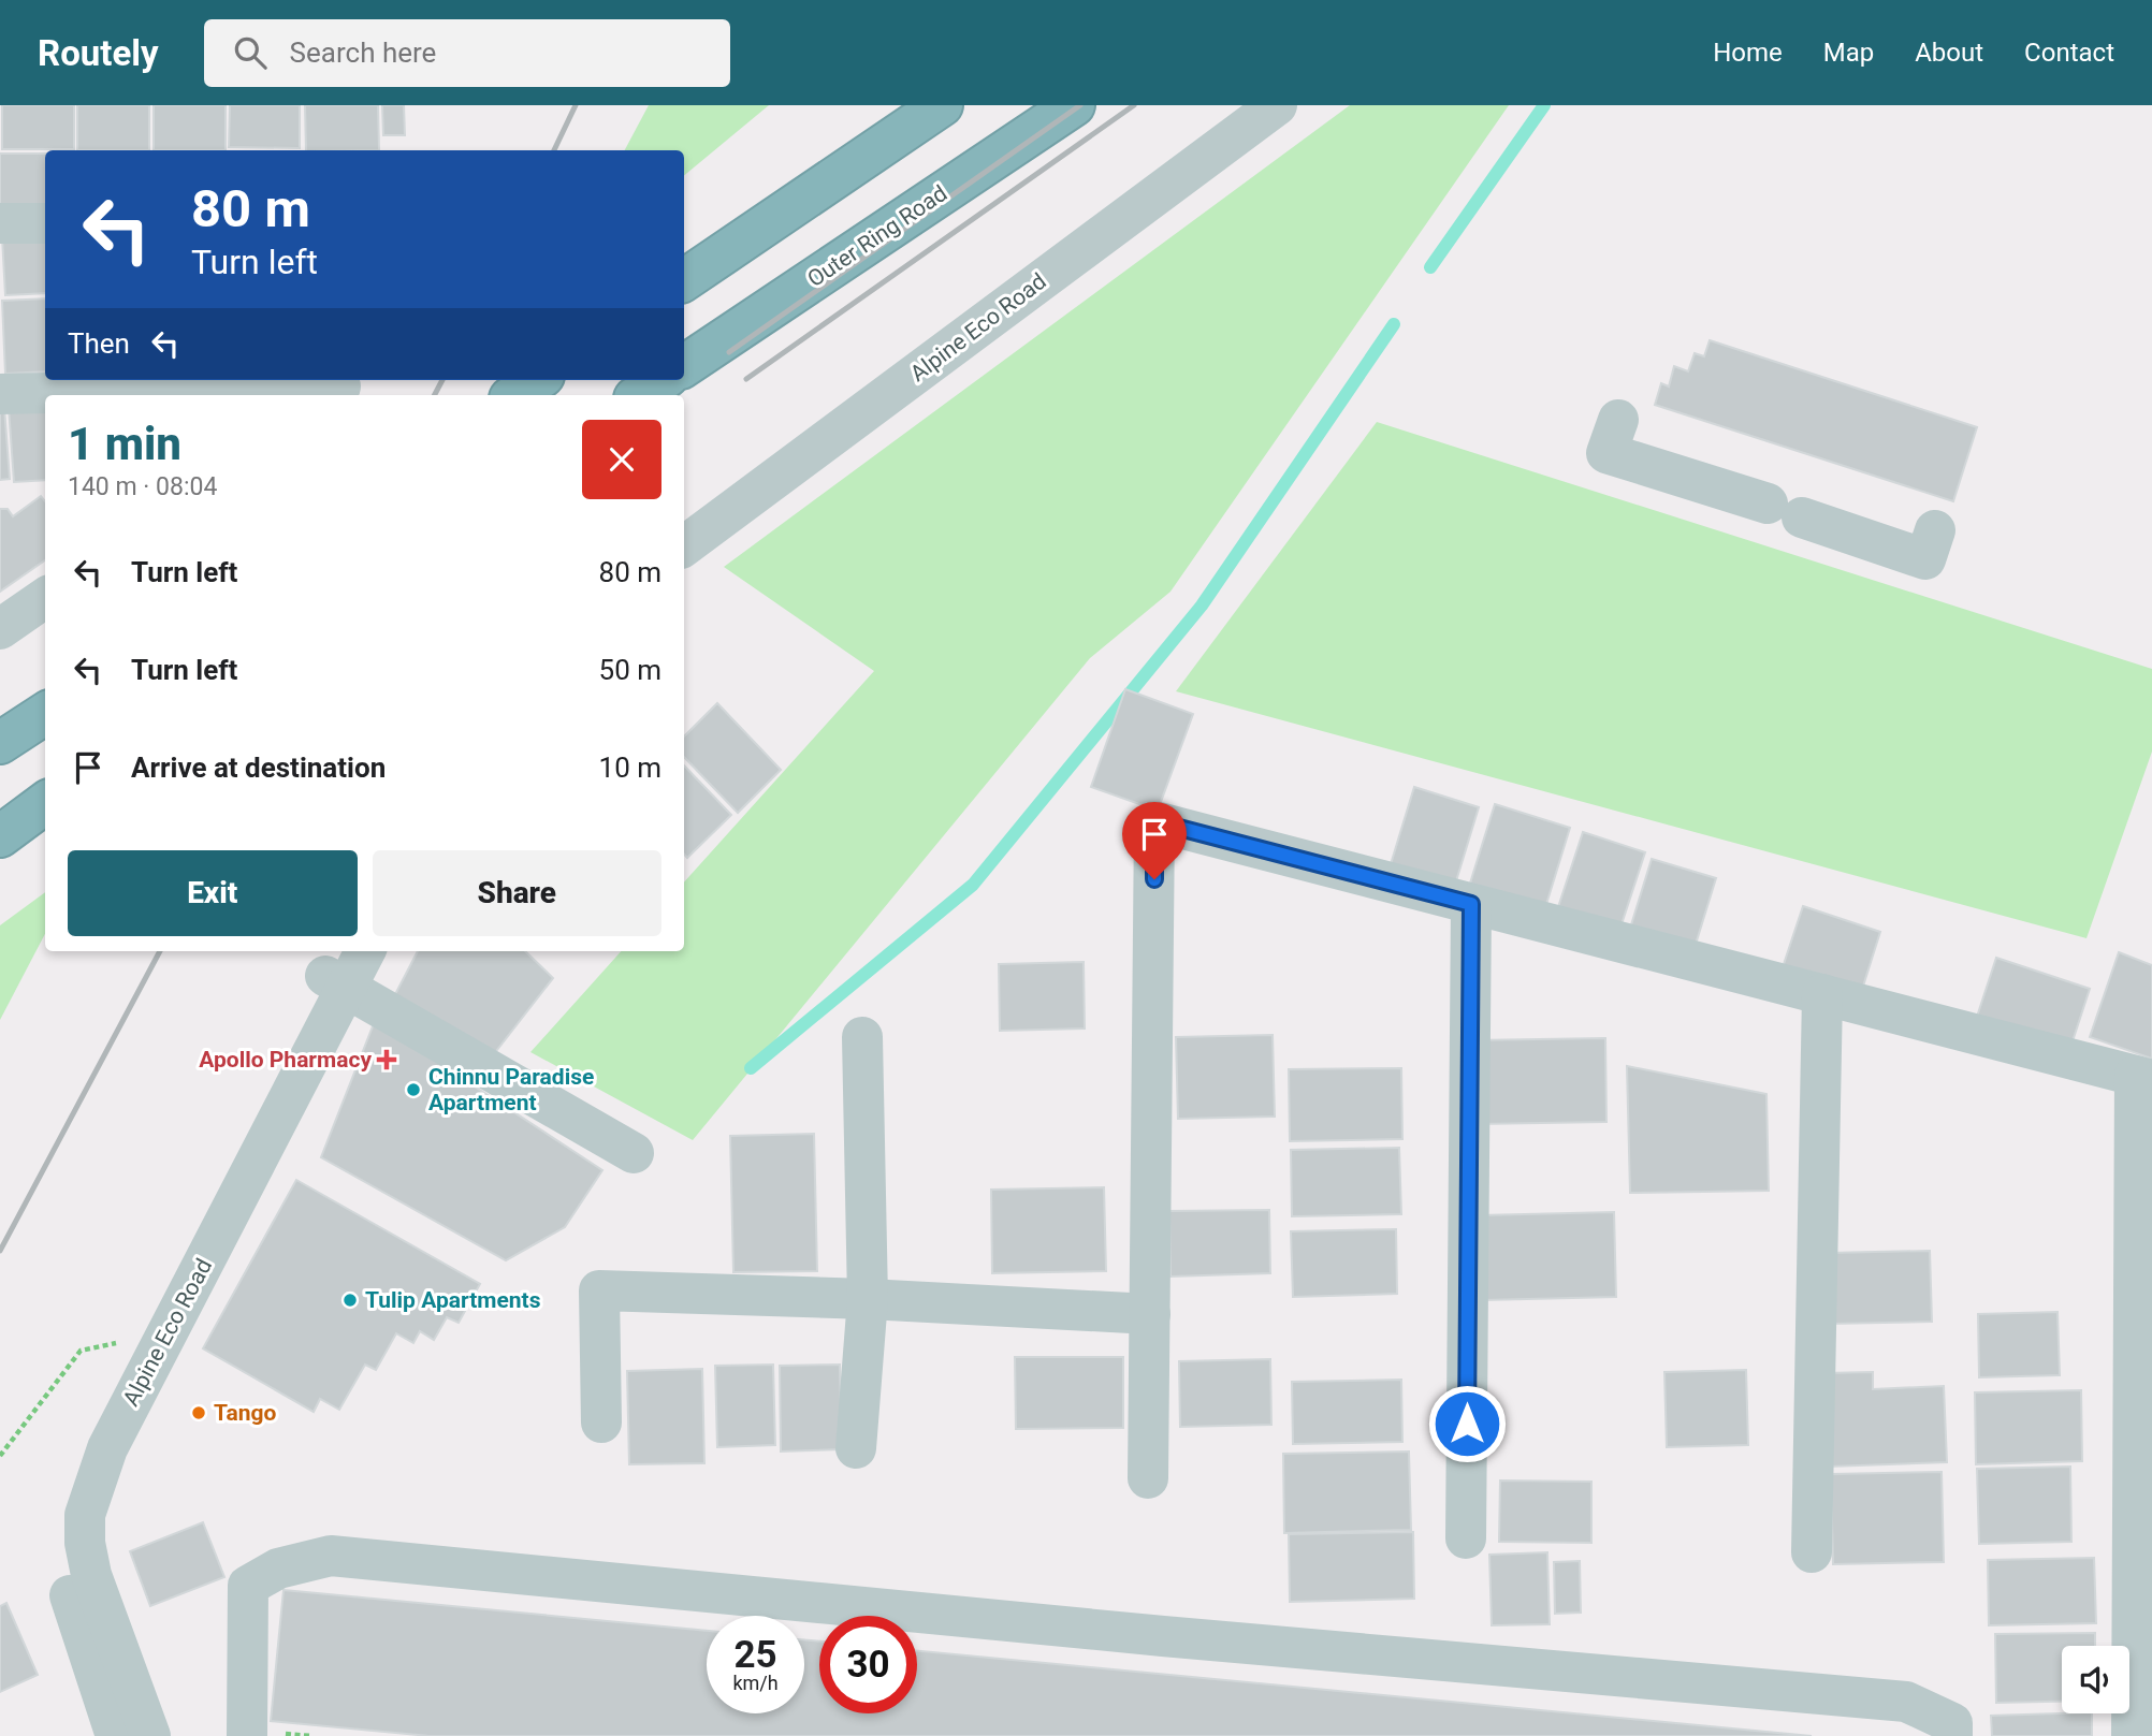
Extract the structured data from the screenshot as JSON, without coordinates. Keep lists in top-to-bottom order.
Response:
{
  "streets": {
    "highway": ["Outer Ring Road"],
    "street": ["Alpine Eco Road"]
  },
  "places": {
    "health": ["Apollo Pharmacy"],
    "other": ["Chinnu Paradise Apartment", "Tulip Apartments", "Tango"]
  },
  "page": {
    "header": "Routely",
    "search": "Search here",
    "nav": [
      "Home",
      "Map",
      "About",
      "Contact"
    ],
    "turn": ["80 m", "Turn left"],
    "then": "Then",
    "heading": ["1 min", "140 m · 08:04"],
    "list": [
      {
        "name": "Turn left",
        "value": "80 m"
      },
      {
        "name": "Turn left",
        "value": "50 m"
      },
      {
        "name": "Arrive at destination",
        "value": "10 m"
      }
    ],
    "buttons": ["Exit", "Share"],
    "speed": "25 km/h",
    "limit": "30"
  }
}
